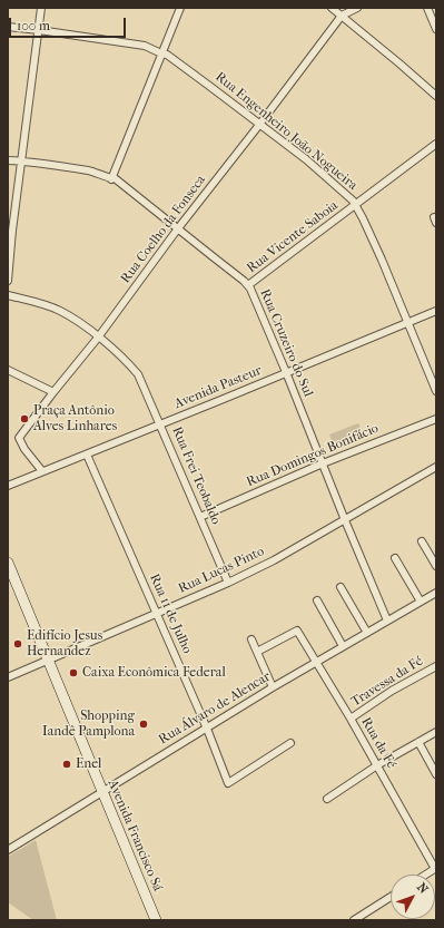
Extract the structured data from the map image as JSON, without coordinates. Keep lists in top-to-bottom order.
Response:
{
  "streets": {
    "main road": ["Avenida Francisco Sá"],
    "street": [
      "Rua Engenheiro João Nogueira",
      "Rua Coelho da Fonseca",
      "Rua Vicente Saboia",
      "Rua Cruzeiro do Sul",
      "Avenida Pasteur",
      "Rua Domingos Bonifácio",
      "Rua Frei Teobaldo",
      "Rua Lucas Pinto",
      "Rua 11 de Julho",
      "Travessa da Fé",
      "Rua Álvaro de Alencar",
      "Rua da Fé"
    ]
  },
  "crossings": [
    ["Rua Engenheiro João Nogueira", "Rua Coelho da Fonseca"],
    ["Rua Engenheiro João Nogueira", "Rua Vicente Saboia"],
    ["Rua Engenheiro João Nogueira", "Avenida Pasteur"],
    ["Rua Coelho da Fonseca", "Rua Cruzeiro do Sul"],
    ["Rua Coelho da Fonseca", "Avenida Pasteur"],
    ["Rua Coelho da Fonseca", "Rua Frei Teobaldo"],
    ["Rua Vicente Saboia", "Rua Cruzeiro do Sul"],
    ["Rua Cruzeiro do Sul", "Avenida Pasteur"],
    ["Rua Cruzeiro do Sul", "Rua Domingos Bonifácio"],
    ["Rua Cruzeiro do Sul", "Rua Lucas Pinto"],
    ["Rua Cruzeiro do Sul", "Rua Álvaro de Alencar"],
    ["Avenida Pasteur", "Rua Frei Teobaldo"],
    ["Avenida Pasteur", "Rua 11 de Julho"],
    ["Rua Domingos Bonifácio", "Rua Frei Teobaldo"],
    ["Rua Frei Teobaldo", "Rua Lucas Pinto"],
    ["Rua Lucas Pinto", "Rua 11 de Julho"],
    ["Rua Lucas Pinto", "Avenida Francisco Sá"],
    ["Rua 11 de Julho", "Rua Álvaro de Alencar"],
    ["Travessa da Fé", "Rua da Fé"],
    ["Rua Álvaro de Alencar", "Rua da Fé"],
    ["Rua Álvaro de Alencar", "Avenida Francisco Sá"]
  ],
  "places": [
    "Praça Antônio Alves Linhares",
    "Edifício Jesus Hernandez",
    "Caixa Econômica Federal",
    "Shopping Iandê Pamplona",
    "Enel"
  ],
  "scale_bar": "100 m",
  "north": "top right"
}
